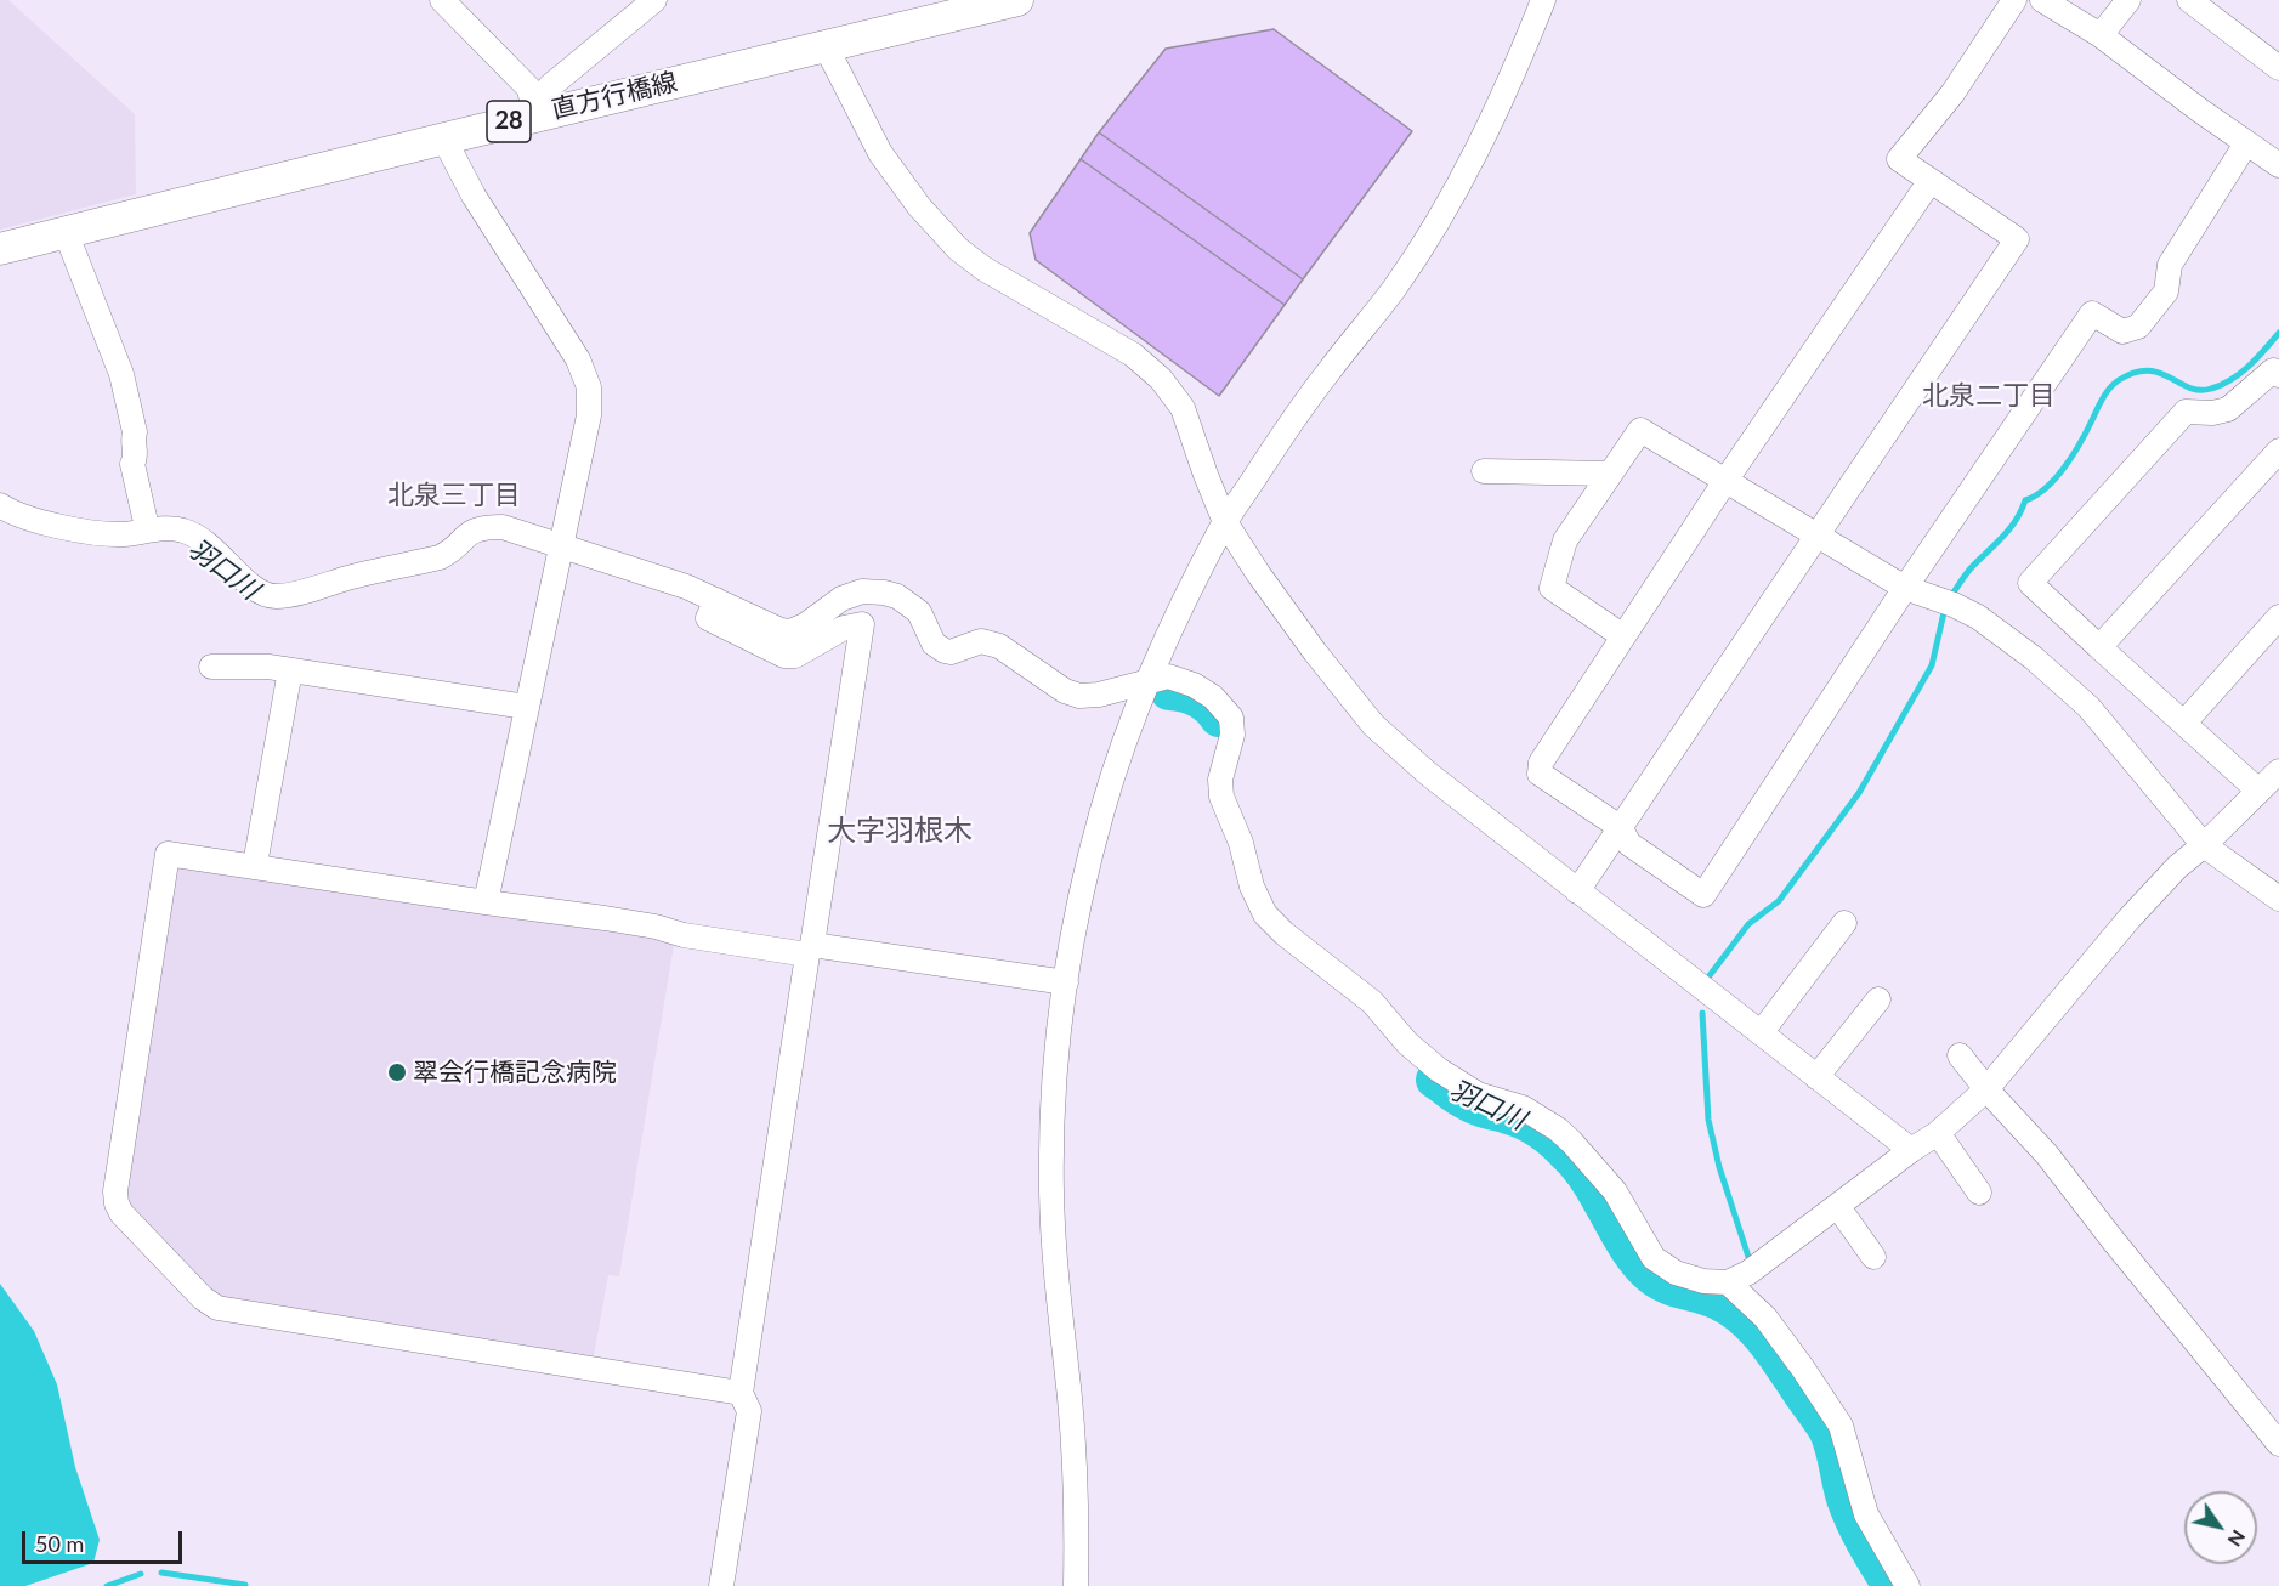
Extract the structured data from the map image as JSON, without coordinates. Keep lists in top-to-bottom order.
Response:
{
  "streets": {
    "main road": ["直方行橋線", "28"]
  },
  "districts": ["北泉二丁目", "北泉三丁目", "大字羽根木"],
  "water": ["羽口川"],
  "places": ["翠会行橋記念病院"],
  "scale_bar": "50 m",
  "north": "bottom right"
}
